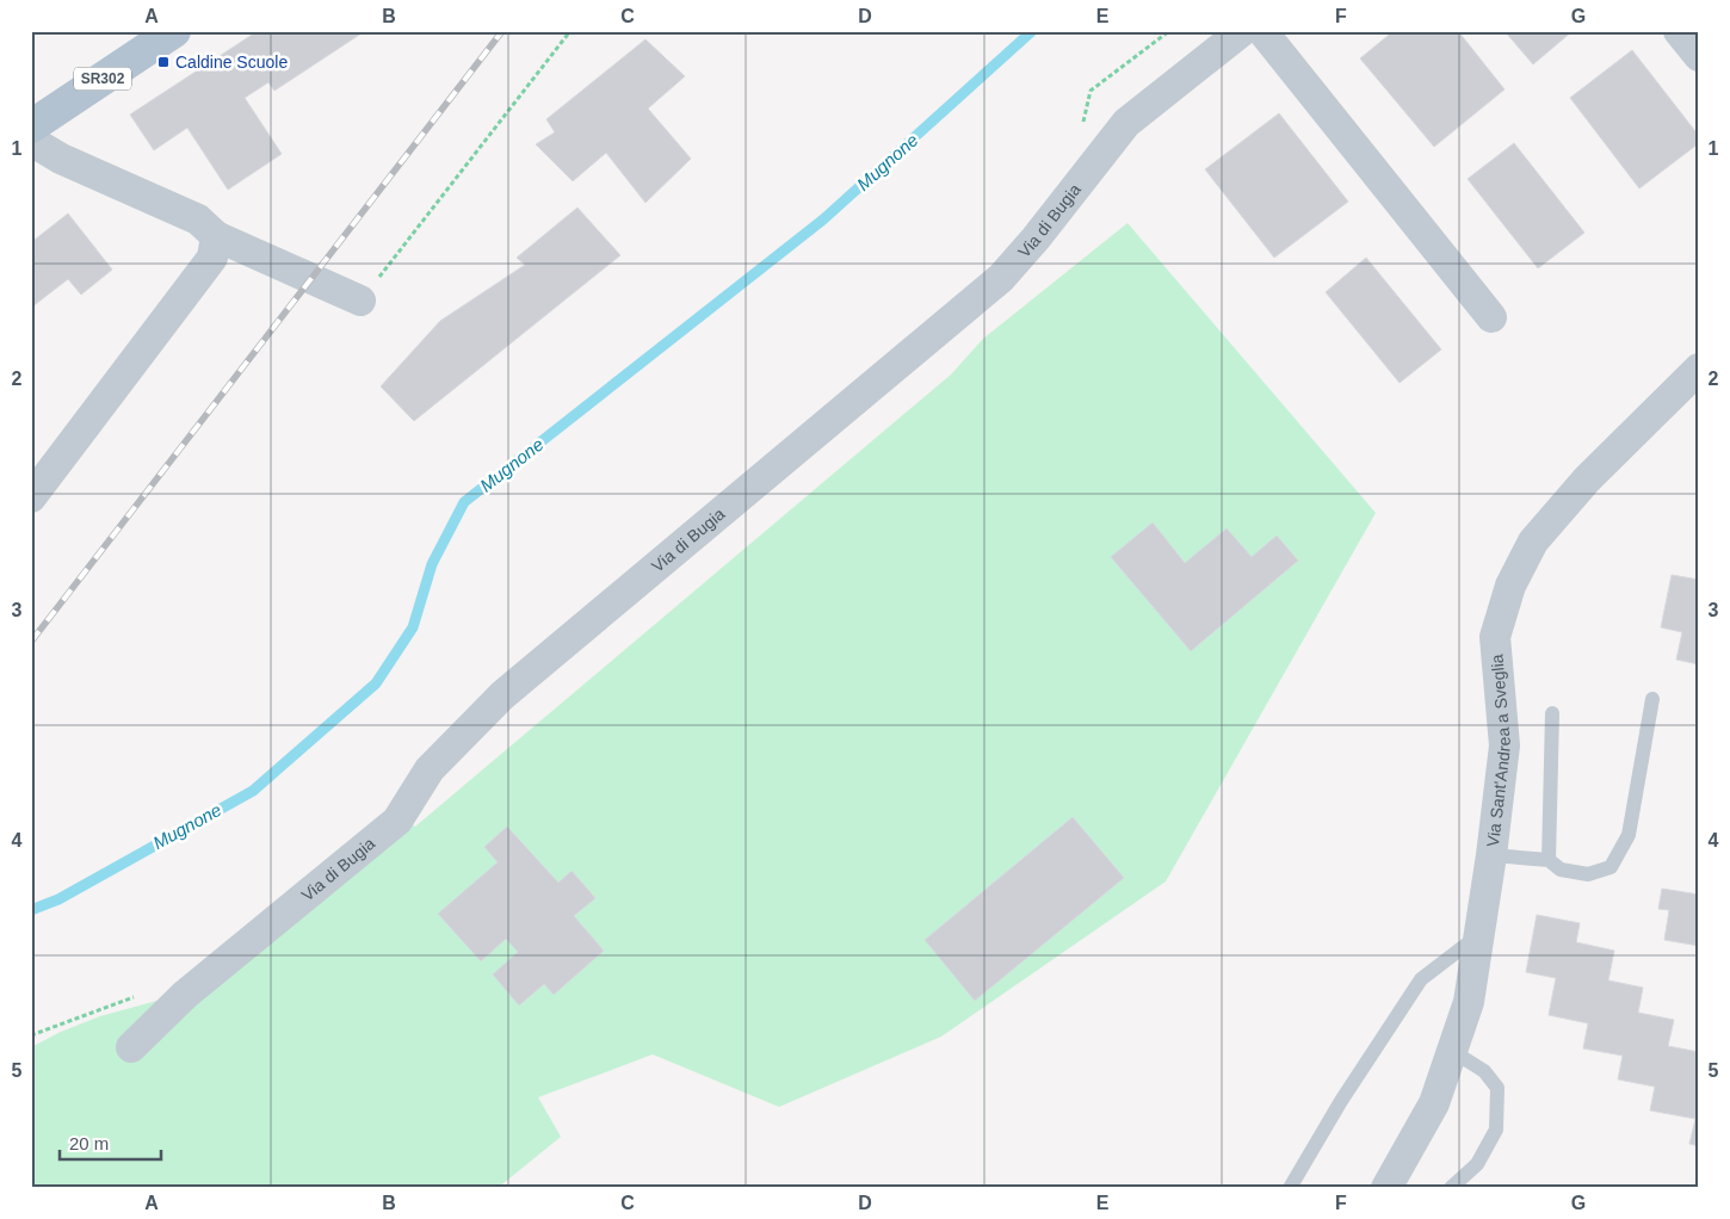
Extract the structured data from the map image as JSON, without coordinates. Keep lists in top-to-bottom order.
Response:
{
  "streets": {
    "main road": ["SR302"],
    "street": ["Via di Bugia", "Via Sant'Andrea a Sveglia"]
  },
  "water": ["Mugnone"],
  "places": {
    "transit": ["Caldine Scuole"]
  },
  "scale_bar": "20 m",
  "grid": {
    "columns": [
      "A",
      "B",
      "C",
      "D",
      "E",
      "F",
      "G"
    ],
    "rows": [
      "1",
      "2",
      "3",
      "4",
      "5"
    ]
  }
}
